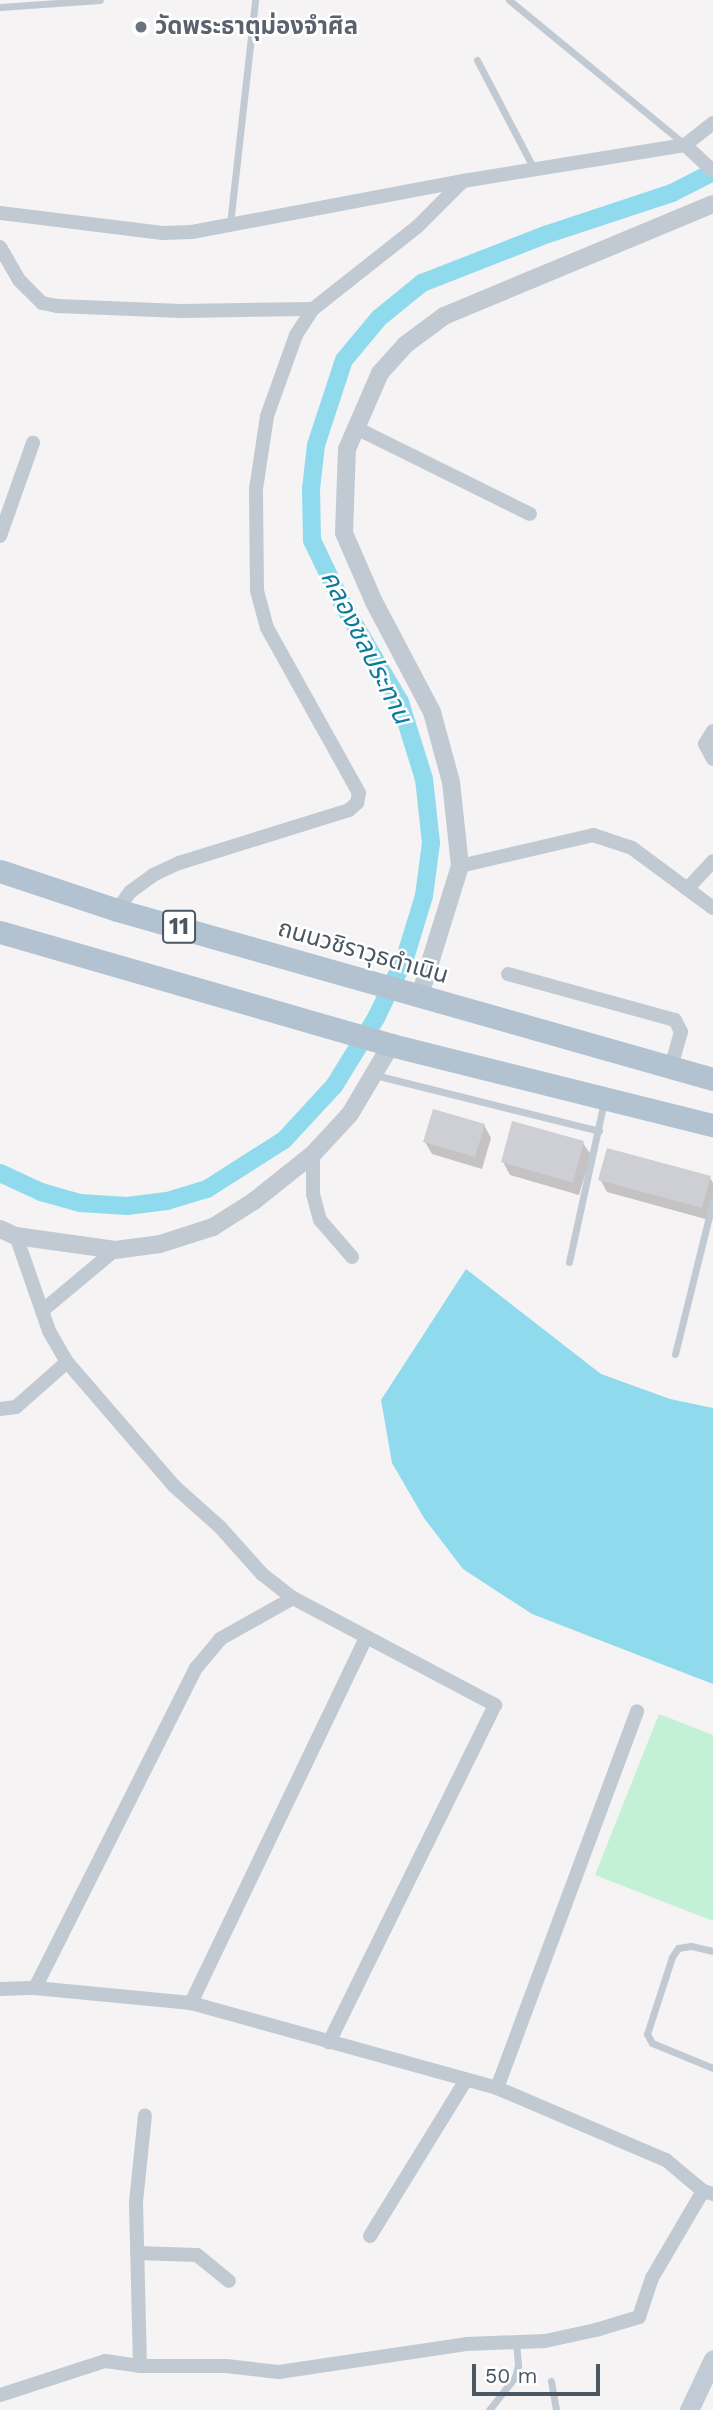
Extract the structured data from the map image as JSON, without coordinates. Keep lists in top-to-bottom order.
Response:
{
  "streets": {
    "main road": ["11", "ถนนวชิราวุธดำเนิน"]
  },
  "water": ["คลองชลประทาน"],
  "places": ["วัดพระธาตุม่องจำศิล"],
  "scale_bar": "50 m"
}
